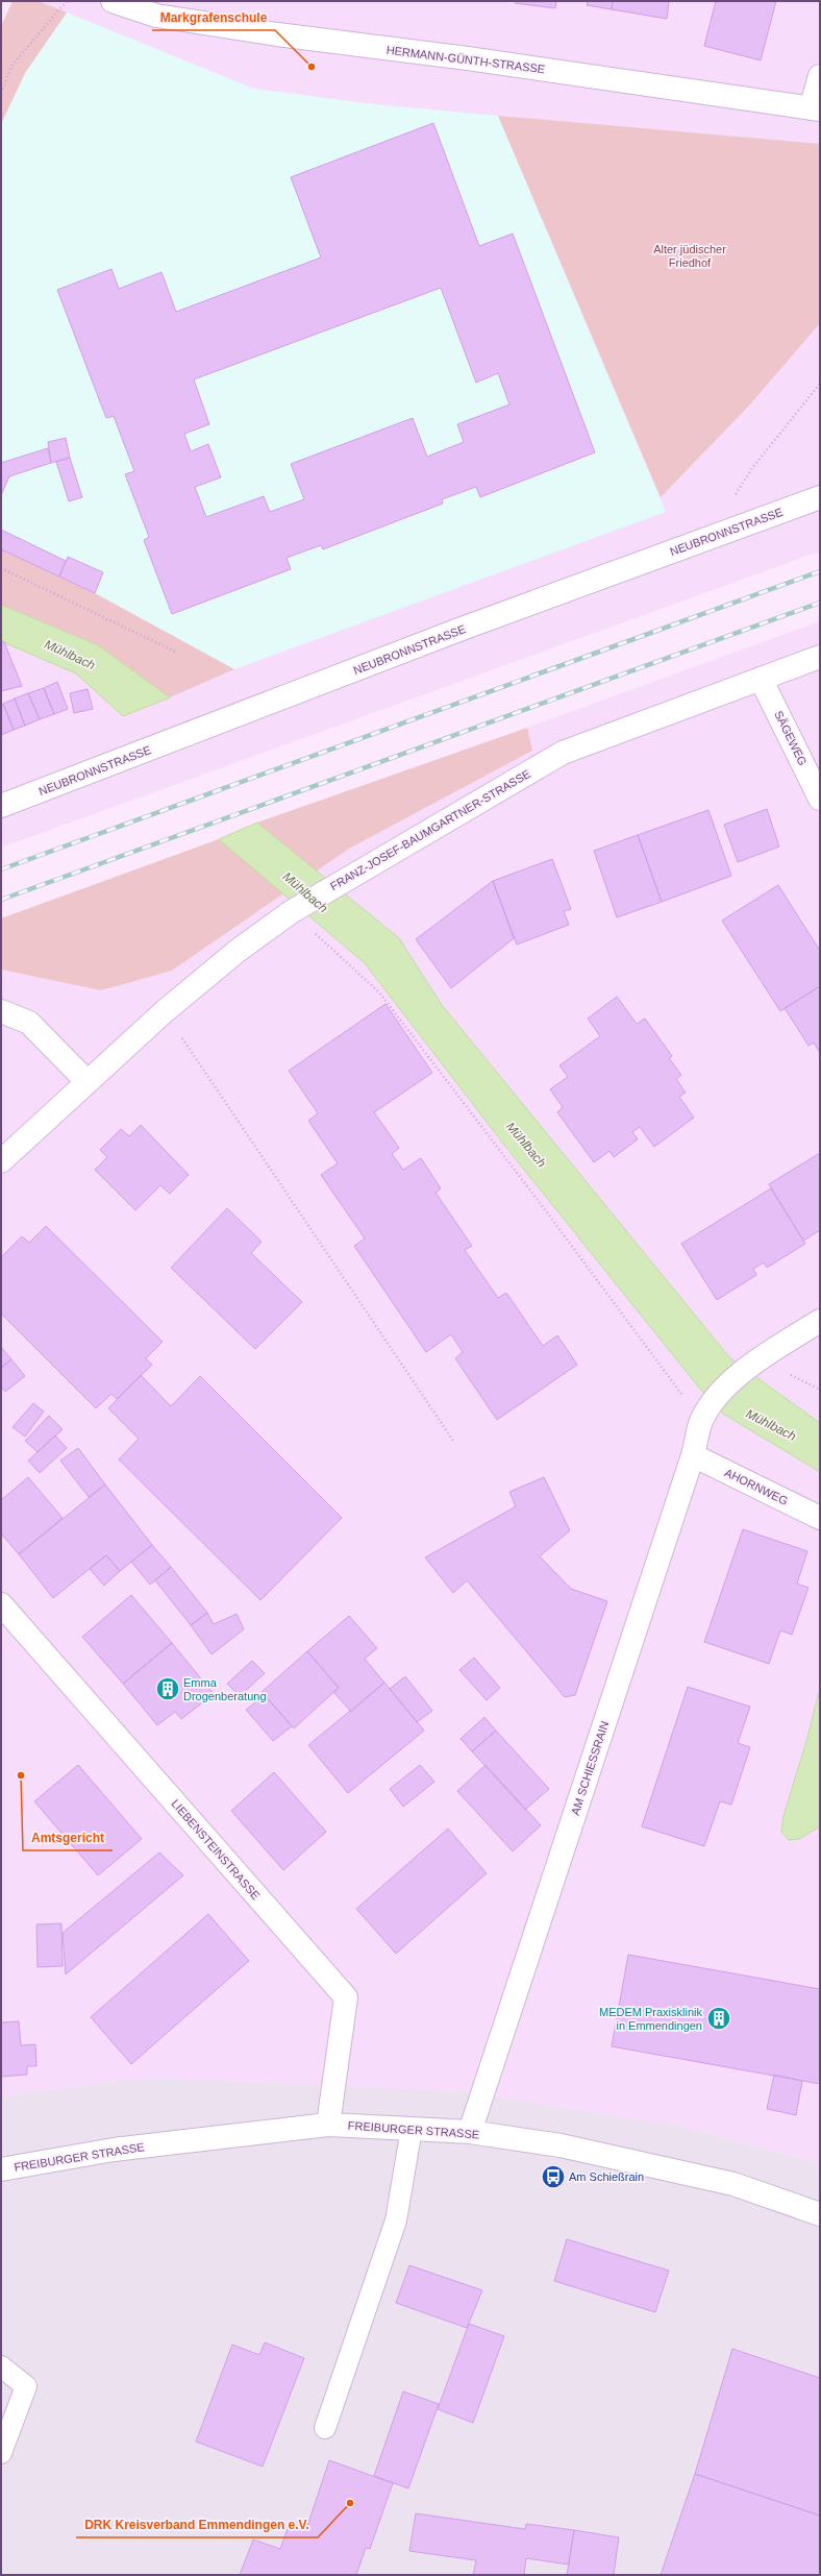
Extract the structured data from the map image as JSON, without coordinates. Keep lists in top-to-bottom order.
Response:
{
  "streets": {
    "street": [
      "HERMANN-GÜNTH-STRASSE",
      "NEUBRONNSTRASSE",
      "SÄGEWEG",
      "FRANZ-JOSEF-BAUMGARTNER-STRASSE",
      "AHORNWEG",
      "AM SCHIESSRAIN",
      "LIEBENSTEINSTRASSE",
      "FREIBURGER STRASSE"
    ]
  },
  "crossings": [
    ["SÄGEWEG", "FRANZ-JOSEF-BAUMGARTNER-STRASSE"],
    ["AHORNWEG", "AM SCHIESSRAIN"],
    ["AM SCHIESSRAIN", "FREIBURGER STRASSE"],
    ["LIEBENSTEINSTRASSE", "FREIBURGER STRASSE"]
  ],
  "water": ["Mühlbach"],
  "parks": ["Alter jüdischer Friedhof"],
  "places": {
    "other": ["Markgrafenschule", "Amtsgericht", "DRK Kreisverband Emmendingen e.V."],
    "building": ["Emma Drogenberatung", "MEDEM Praxisklinik in Emmendingen"],
    "bus stop": ["Am Schießrain"]
  }
}
